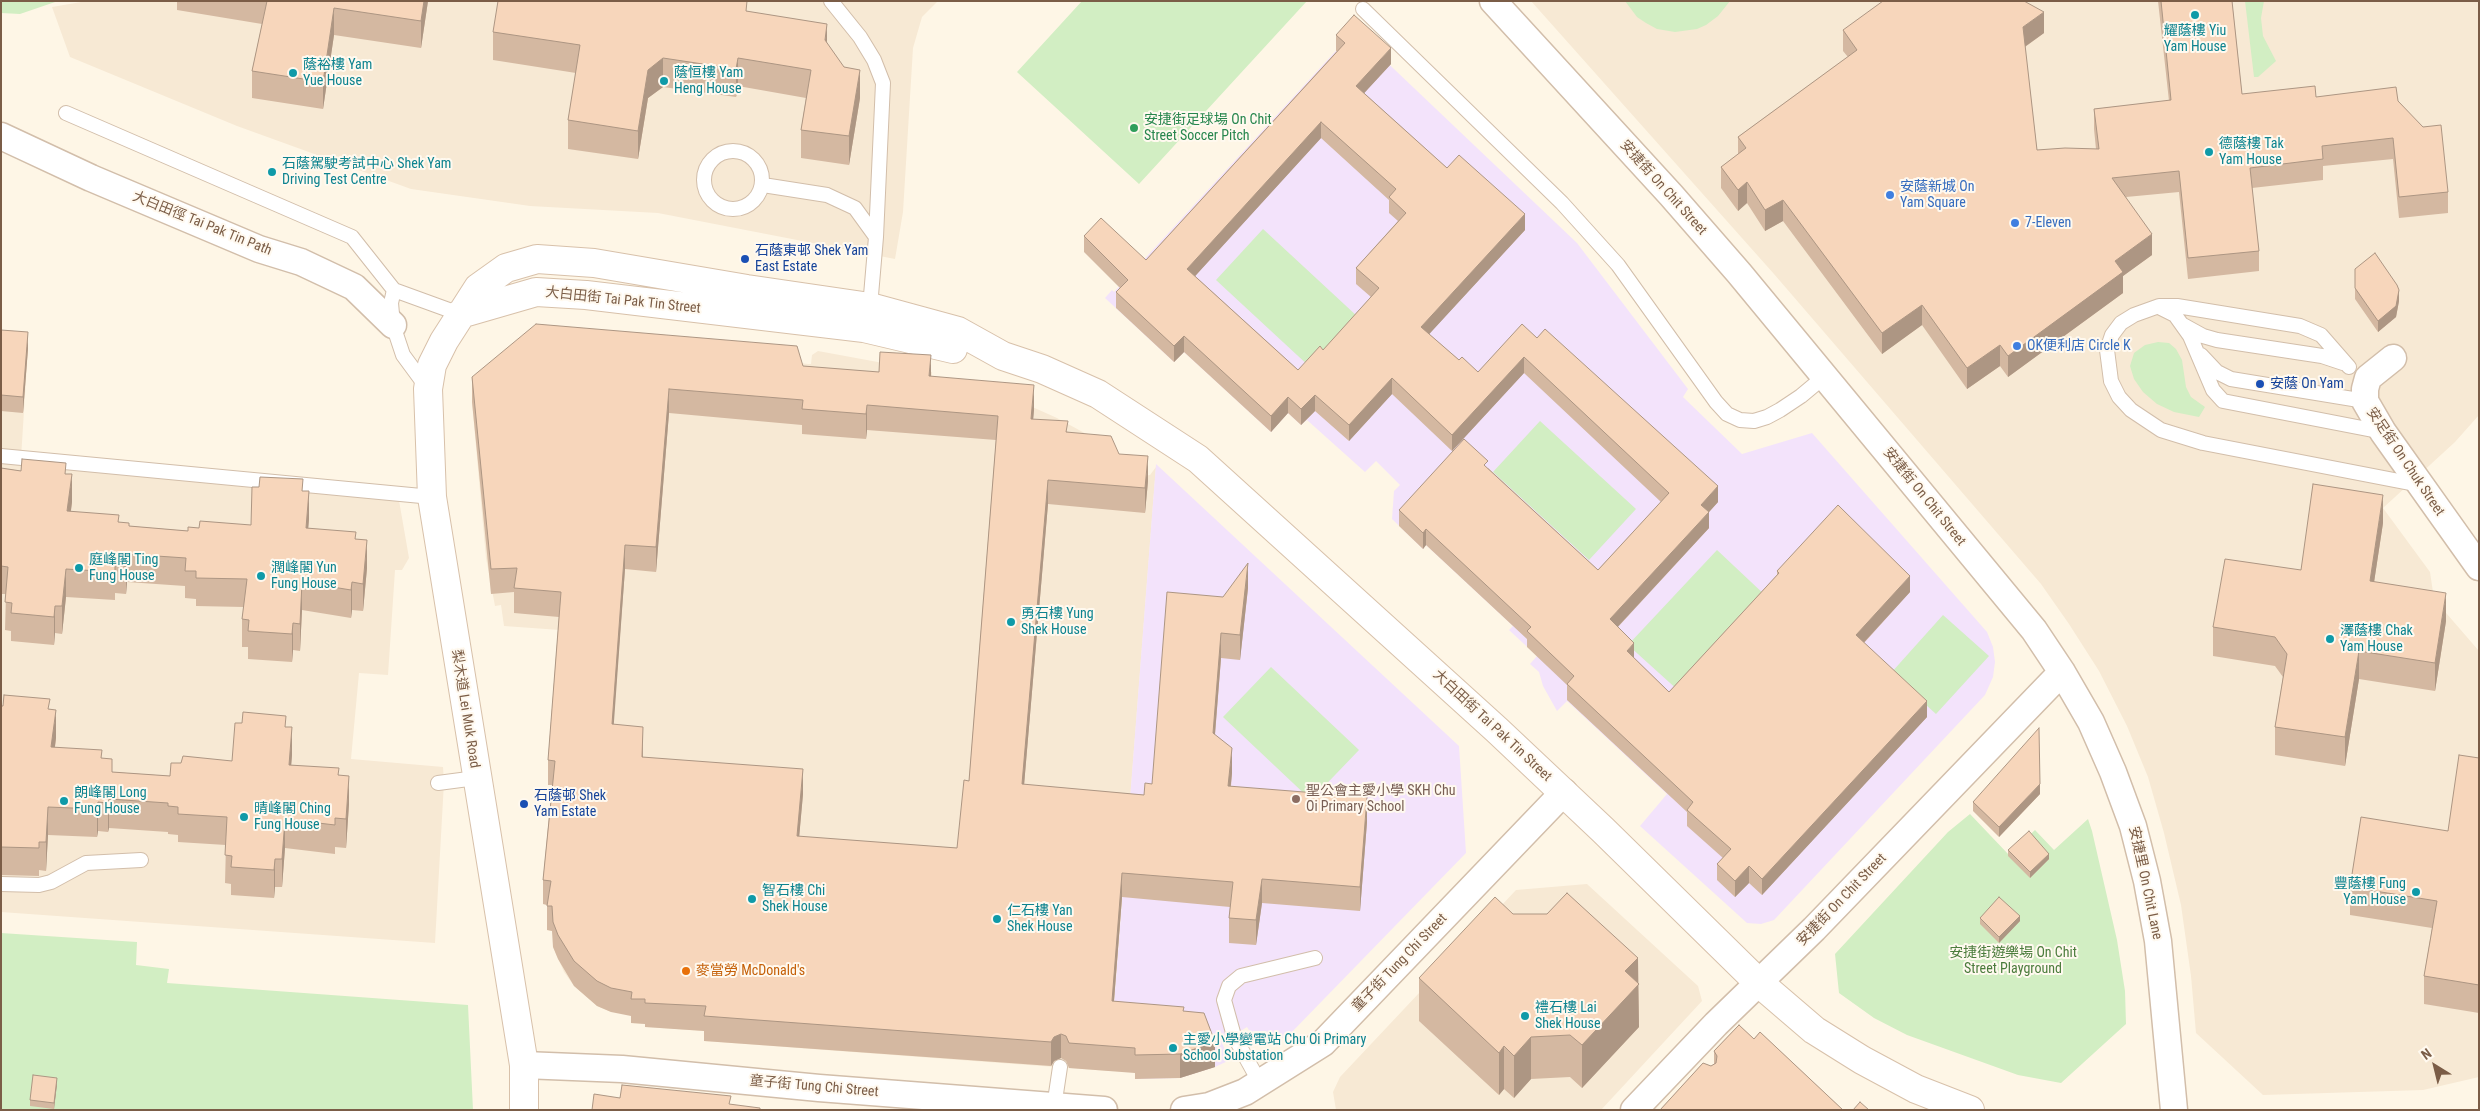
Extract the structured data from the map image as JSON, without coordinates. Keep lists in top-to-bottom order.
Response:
{
  "streets": {
    "street": [
      "安捷街 On Chit Street",
      "大白田徑 Tai Pak Tin Path",
      "大白田街 Tai Pak Tin Street",
      "安足街 On Chuk Street",
      "梨木道 Lei Muk Road",
      "安捷里 On Chit Lane",
      "童子街 Tung Chi Street"
    ]
  },
  "crossings": [
    ["安捷街 On Chit Street", "大白田街 Tai Pak Tin Street"],
    ["安捷街 On Chit Street", "安捷里 On Chit Lane"],
    ["大白田徑 Tai Pak Tin Path", "梨木道 Lei Muk Road"],
    ["大白田街 Tai Pak Tin Street", "梨木道 Lei Muk Road"],
    ["大白田街 Tai Pak Tin Street", "童子街 Tung Chi Street"],
    ["梨木道 Lei Muk Road", "童子街 Tung Chi Street"]
  ],
  "parks": ["安捷街遊樂場 On Chit Street Playground"],
  "places": [
    "耀蔭樓 Yiu Yam House",
    "蔭裕樓 Yam Yue House",
    "蔭恒樓 Yam Heng House",
    "安捷街足球場 On Chit Street Soccer Pitch",
    "德蔭樓 Tak Yam House",
    "石蔭駕駛考試中心 Shek Yam Driving Test Centre",
    "安蔭新城 On Yam Square",
    "7-Eleven",
    "石蔭東邨 Shek Yam East Estate",
    "OK便利店 Circle K",
    "安蔭 On Yam",
    "庭峰閣 Ting Fung House",
    "潤峰閣 Yun Fung House",
    "勇石樓 Yung Shek House",
    "澤蔭樓 Chak Yam House",
    "聖公會主愛小學 SKH Chu Oi Primary School",
    "朗峰閣 Long Fung House",
    "石蔭邨 Shek Yam Estate",
    "晴峰閣 Ching Fung House",
    "豐蔭樓 Fung Yam House",
    "智石樓 Chi Shek House",
    "仁石樓 Yan Shek House",
    "麥當勞 McDonald's",
    "禮石樓 Lai Shek House",
    "主愛小學變電站 Chu Oi Primary School Substation"
  ],
  "north": "top left"
}
